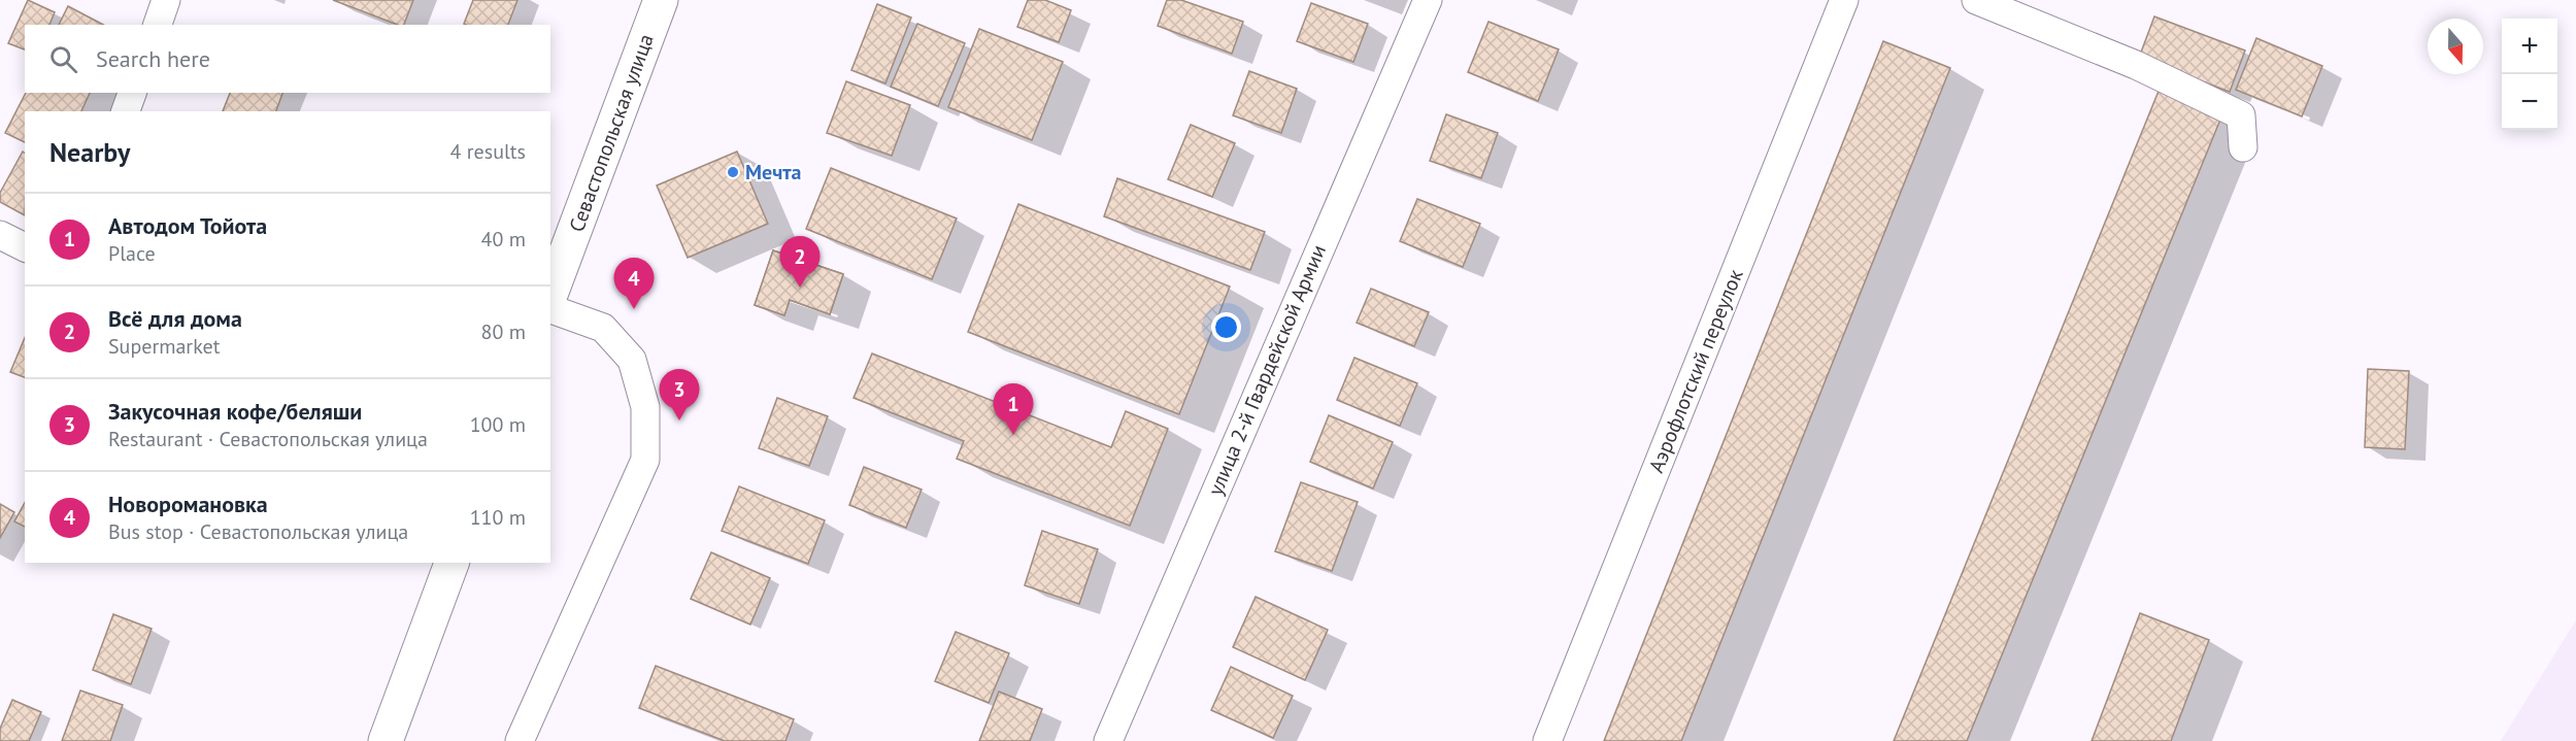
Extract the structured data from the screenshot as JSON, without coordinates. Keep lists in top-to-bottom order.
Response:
{
  "streets": {
    "main road": ["Севастопольская улица"],
    "street": ["улица 2-й Гвардейской Армии", "Аэрофлотский переулок"]
  },
  "places": ["Мечта"],
  "north": "bottom",
  "page": {
    "map_buttons": ["+", "−"],
    "search": "Search here",
    "heading": ["Nearby", "4 results"],
    "list": [
      {
        "mark": "1",
        "name": "Автодом Тойота",
        "note": "Place",
        "value": "40 m"
      },
      {
        "mark": "2",
        "name": "Всё для дома",
        "note": "Supermarket",
        "value": "80 m"
      },
      {
        "mark": "3",
        "name": "Закусочная кофе/беляши",
        "note": "Restaurant · Севастопольская улица",
        "value": "100 m"
      },
      {
        "mark": "4",
        "name": "Новоромановка",
        "note": "Bus stop · Севастопольская улица",
        "value": "110 m"
      }
    ],
    "pins": [
      "2",
      "4",
      "3",
      "1"
    ]
  }
}
